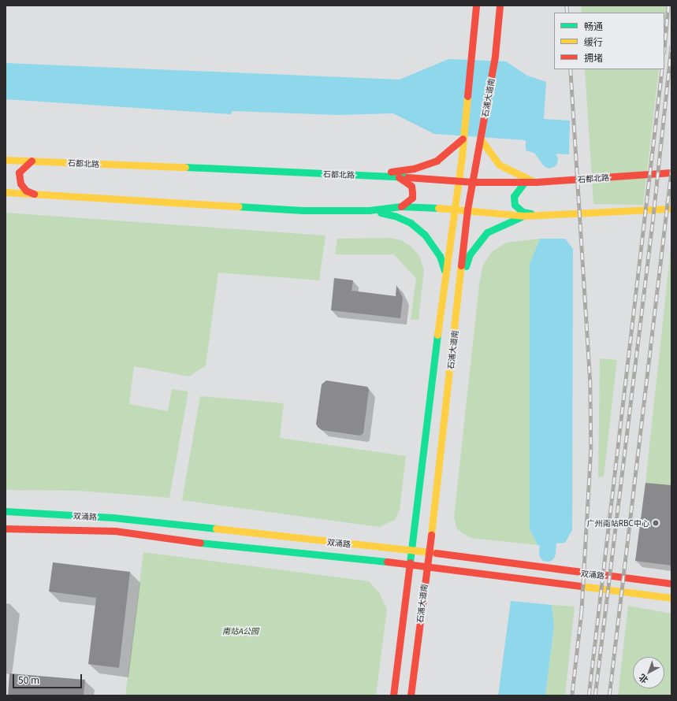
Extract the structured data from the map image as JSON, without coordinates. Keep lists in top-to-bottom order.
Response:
{
  "streets": {
    "main road": ["石浦大道南", "石都北路", "双涌路"]
  },
  "crossings": [
    ["石浦大道南", "石都北路"],
    ["石浦大道南", "双涌路"]
  ],
  "parks": ["南站A公园"],
  "places": ["广州南站RBC中心"],
  "legend": ["畅通", "缓行", "拥堵"],
  "scale_bar": "50 m",
  "north": "bottom left"
}
